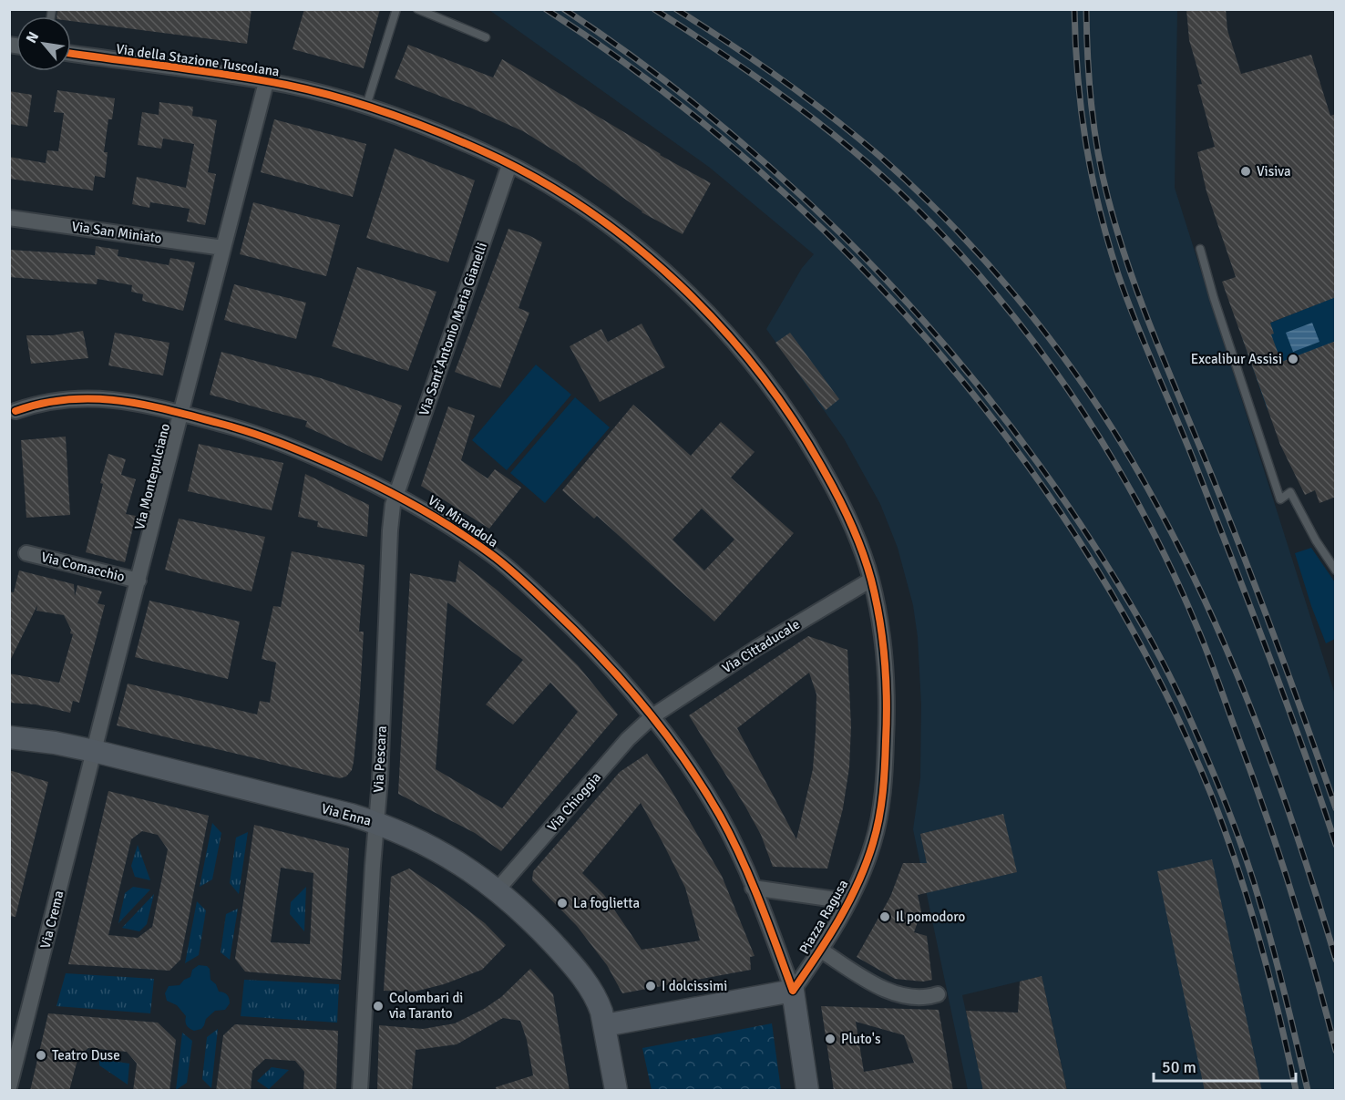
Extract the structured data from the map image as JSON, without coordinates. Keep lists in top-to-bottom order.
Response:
{
  "streets": {
    "main road": ["Via Enna", "Piazza Ragusa"],
    "street": [
      "Via della Stazione Tuscolana",
      "Via San Miniato",
      "Via Sant'Antonio Maria Gianelli",
      "Via Montepulciano",
      "Via Mirandola",
      "Via Comacchio",
      "Via Cittaducale",
      "Via Pescara",
      "Via Chioggia",
      "Via Crema"
    ]
  },
  "crossings": [
    ["Via della Stazione Tuscolana", "Via Sant'Antonio Maria Gianelli"],
    ["Via della Stazione Tuscolana", "Via Montepulciano"],
    ["Via della Stazione Tuscolana", "Via Cittaducale"],
    ["Via della Stazione Tuscolana", "Piazza Ragusa"],
    ["Via San Miniato", "Via Montepulciano"],
    ["Via Sant'Antonio Maria Gianelli", "Via Mirandola"],
    ["Via Sant'Antonio Maria Gianelli", "Via Pescara"],
    ["Via Montepulciano", "Via Mirandola"],
    ["Via Montepulciano", "Via Comacchio"],
    ["Via Montepulciano", "Via Enna"],
    ["Via Montepulciano", "Via Crema"],
    ["Via Mirandola", "Via Cittaducale"],
    ["Via Mirandola", "Via Pescara"],
    ["Via Mirandola", "Via Chioggia"],
    ["Via Mirandola", "Piazza Ragusa"],
    ["Via Cittaducale", "Via Chioggia"],
    ["Via Pescara", "Via Enna"],
    ["Via Chioggia", "Via Enna"],
    ["Via Enna", "Via Crema"]
  ],
  "places": [
    "Visiva",
    "Excalibur Assisi",
    "La foglietta",
    "Il pomodoro",
    "I dolcissimi",
    "Colombari di via Taranto",
    "Pluto's",
    "Teatro Duse"
  ],
  "scale_bar": "50 m",
  "north": "top left"
}
